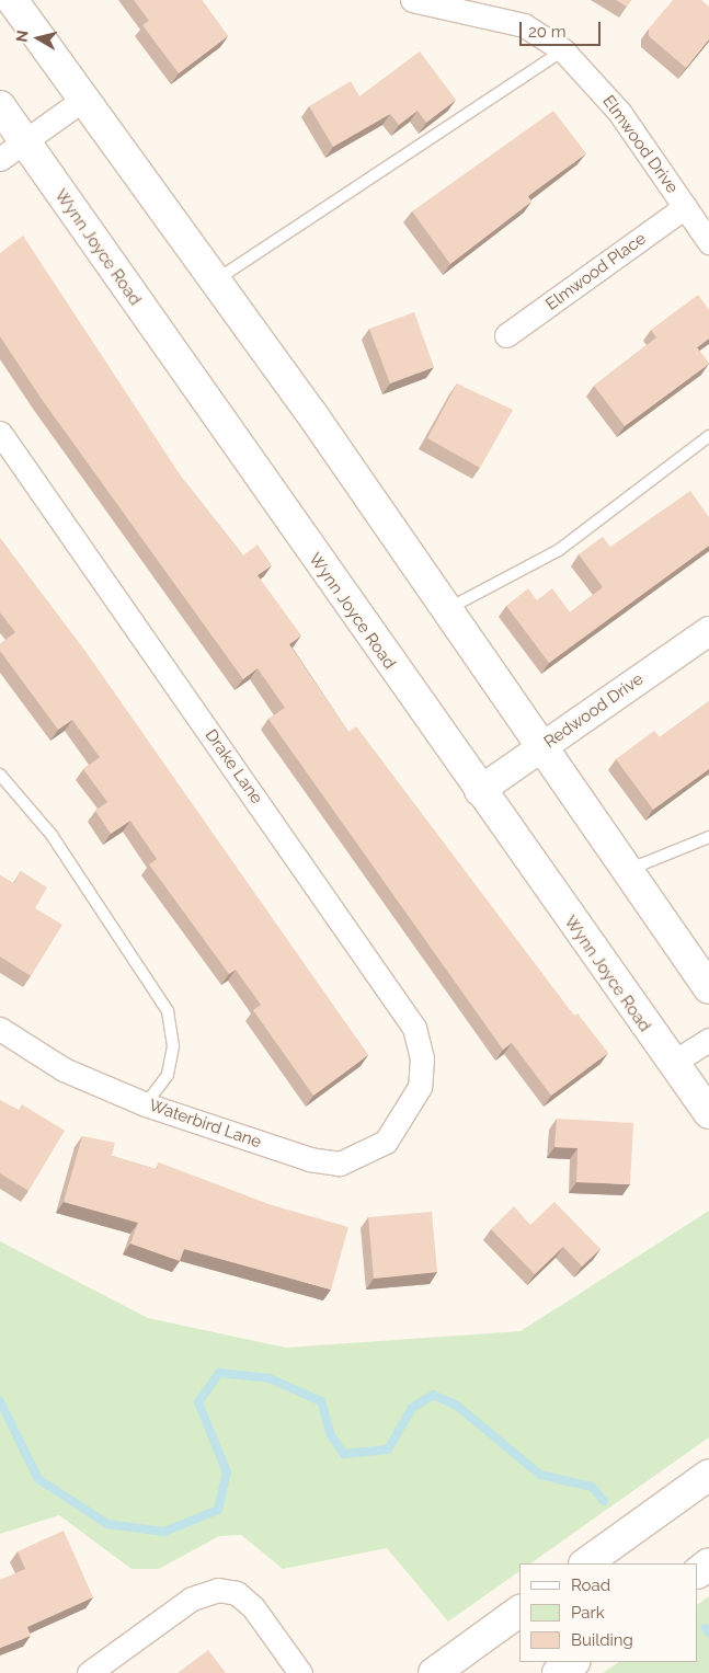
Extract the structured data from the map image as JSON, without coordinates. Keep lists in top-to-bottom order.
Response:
{
  "streets": {
    "main road": ["Wynn Joyce Road"],
    "street": [
      "Elmwood Drive",
      "Elmwood Place",
      "Redwood Drive",
      "Drake Lane",
      "Waterbird Lane"
    ]
  },
  "crossings": [
    ["Elmwood Drive", "Elmwood Place"],
    ["Wynn Joyce Road", "Redwood Drive"],
    ["Drake Lane", "Waterbird Lane"]
  ],
  "legend": ["Road", "Park", "Building"],
  "scale_bar": "20 m",
  "north": "left"
}
